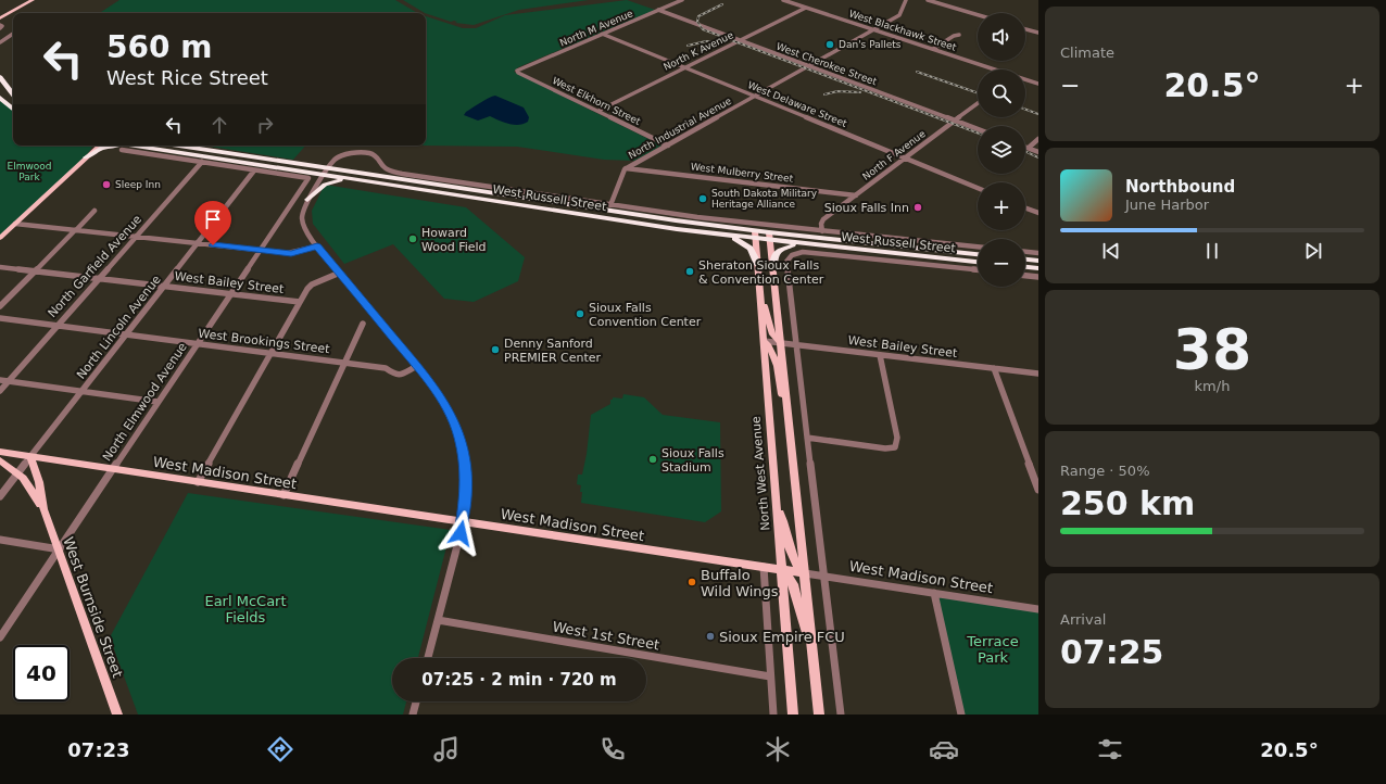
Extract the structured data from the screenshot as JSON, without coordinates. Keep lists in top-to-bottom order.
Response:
{
  "streets": {
    "highway": ["West Russell Street"],
    "main road": ["West Madison Street", "North West Avenue", "West Burnside Street"],
    "street": [
      "North M Avenue",
      "West Blackhawk Street",
      "North K Avenue",
      "West Cherokee Street",
      "West Elkhorn Street",
      "West Delaware Street",
      "North Industrial Avenue",
      "North F Avenue",
      "West Mulberry Street",
      "North Garfield Avenue",
      "West Bailey Street",
      "North Lincoln Avenue",
      "West Brookings Street",
      "North Elmwood Avenue",
      "West 1st Street"
    ]
  },
  "crossings": [
    ["North M Avenue", "West Cherokee Street"],
    ["North M Avenue", "West Elkhorn Street"],
    ["North M Avenue", "West Delaware Street"],
    ["West Blackhawk Street", "North K Avenue"],
    ["West Blackhawk Street", "North Industrial Avenue"],
    ["North K Avenue", "West Cherokee Street"],
    ["North K Avenue", "West Elkhorn Street"],
    ["North K Avenue", "West Delaware Street"],
    ["West Cherokee Street", "North Industrial Avenue"],
    ["West Cherokee Street", "North F Avenue"],
    ["West Elkhorn Street", "North Industrial Avenue"],
    ["West Delaware Street", "North Industrial Avenue"],
    ["West Delaware Street", "North F Avenue"],
    ["North Industrial Avenue", "West Mulberry Street"],
    ["North Industrial Avenue", "West Russell Street"],
    ["North F Avenue", "West Mulberry Street"],
    ["North F Avenue", "West Russell Street"],
    ["West Russell Street", "North Garfield Avenue"],
    ["West Russell Street", "West Bailey Street"],
    ["West Russell Street", "North West Avenue"],
    ["North Garfield Avenue", "West Bailey Street"],
    ["North Garfield Avenue", "West Brookings Street"],
    ["West Bailey Street", "North Lincoln Avenue"],
    ["West Bailey Street", "North Elmwood Avenue"],
    ["West Bailey Street", "North West Avenue"],
    ["North Lincoln Avenue", "West Brookings Street"],
    ["North Lincoln Avenue", "North Elmwood Avenue"],
    ["North Lincoln Avenue", "West Madison Street"],
    ["North Lincoln Avenue", "West Burnside Street"],
    ["West Brookings Street", "North Elmwood Avenue"],
    ["North Elmwood Avenue", "West Madison Street"],
    ["North Elmwood Avenue", "West Burnside Street"],
    ["West Madison Street", "North West Avenue"],
    ["West Madison Street", "West Burnside Street"]
  ],
  "parks": ["Elmwood Park", "Earl McCart Fields", "Terrace Park"],
  "places": [
    "Dan's Pallets",
    "Sleep Inn",
    "South Dakota Military Heritage Alliance",
    "Sioux Falls Inn",
    "Howard Wood Field",
    "Sheraton Sioux Falls & Convention Center",
    "Sioux Falls Convention Center",
    "Denny Sanford PREMIER Center",
    "Sioux Falls Stadium",
    "Buffalo Wild Wings",
    "Sioux Empire FCU"
  ],
  "page": {
    "tile": [
      "Climate",
      ["38", "km/h"],
      ["Range · 50%", "250 km"],
      ["Arrival", "07:25"]
    ],
    "map_buttons": ["+", "−"],
    "turn": ["560 m", "West Rice Street"],
    "heat": ["−", "20.5°", "+"],
    "song": ["Northbound", "June Harbor"],
    "limit": "40",
    "trip": "07:25 · 2 min · 720 m",
    "tabs": ["07:23", "20.5°"]
  }
}
